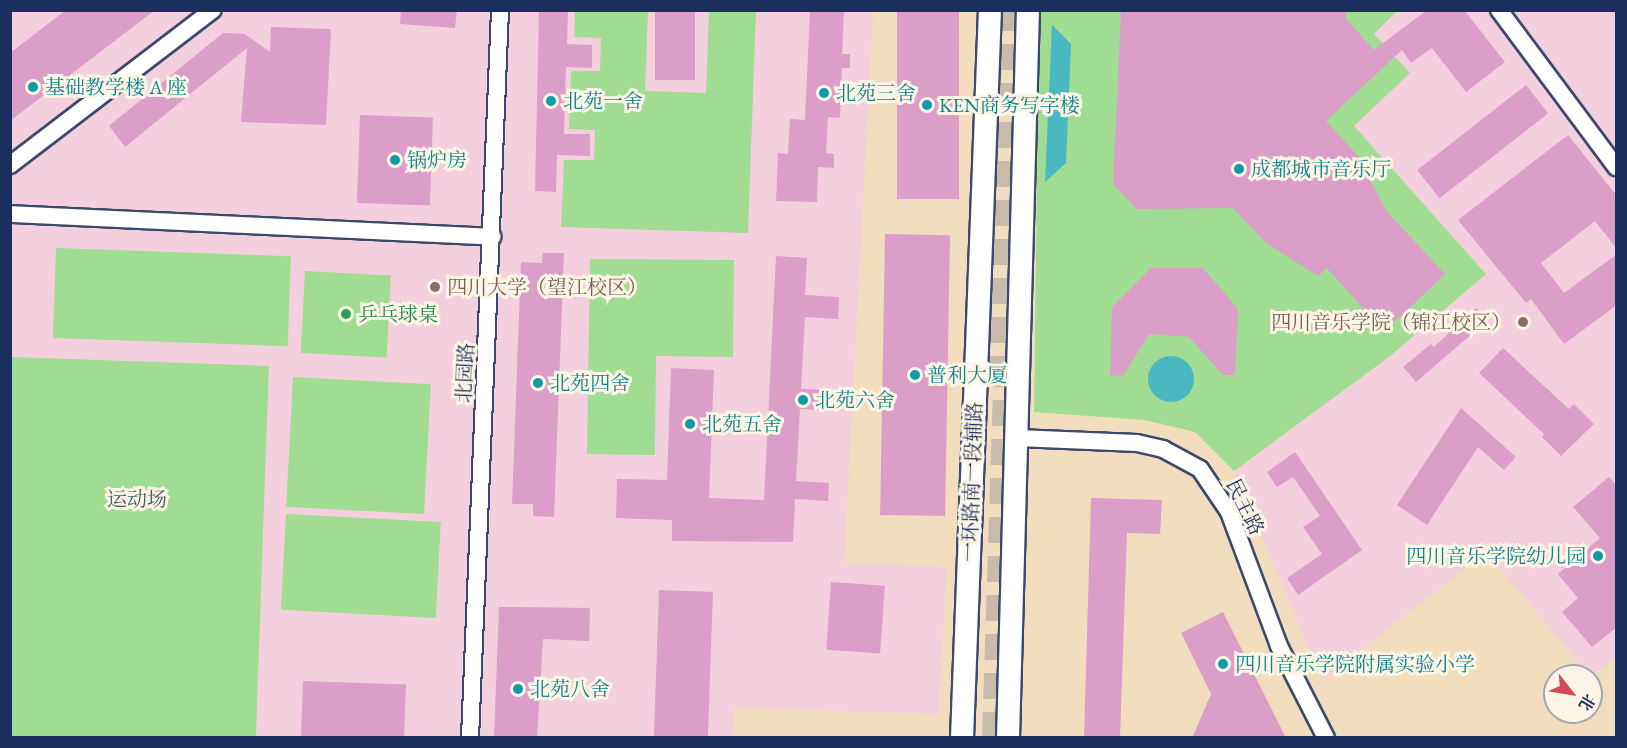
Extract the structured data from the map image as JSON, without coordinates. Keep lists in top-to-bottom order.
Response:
{
  "streets": {
    "main road": ["一环路南一段辅路"],
    "street": ["北园路", "民主路"]
  },
  "parks": ["运动场"],
  "places": [
    "基础教学楼 A 座",
    "北苑三舍",
    "北苑一舍",
    "KEN商务写字楼",
    "锅炉房",
    "成都城市音乐厅",
    "四川大学（望江校区）",
    "乒乓球桌",
    "四川音乐学院（锦江校区）",
    "普利大厦",
    "北苑四舍",
    "北苑六舍",
    "北苑五舍",
    "四川音乐学院幼儿园",
    "四川音乐学院附属实验小学",
    "北苑八舍"
  ],
  "north": "bottom right"
}
